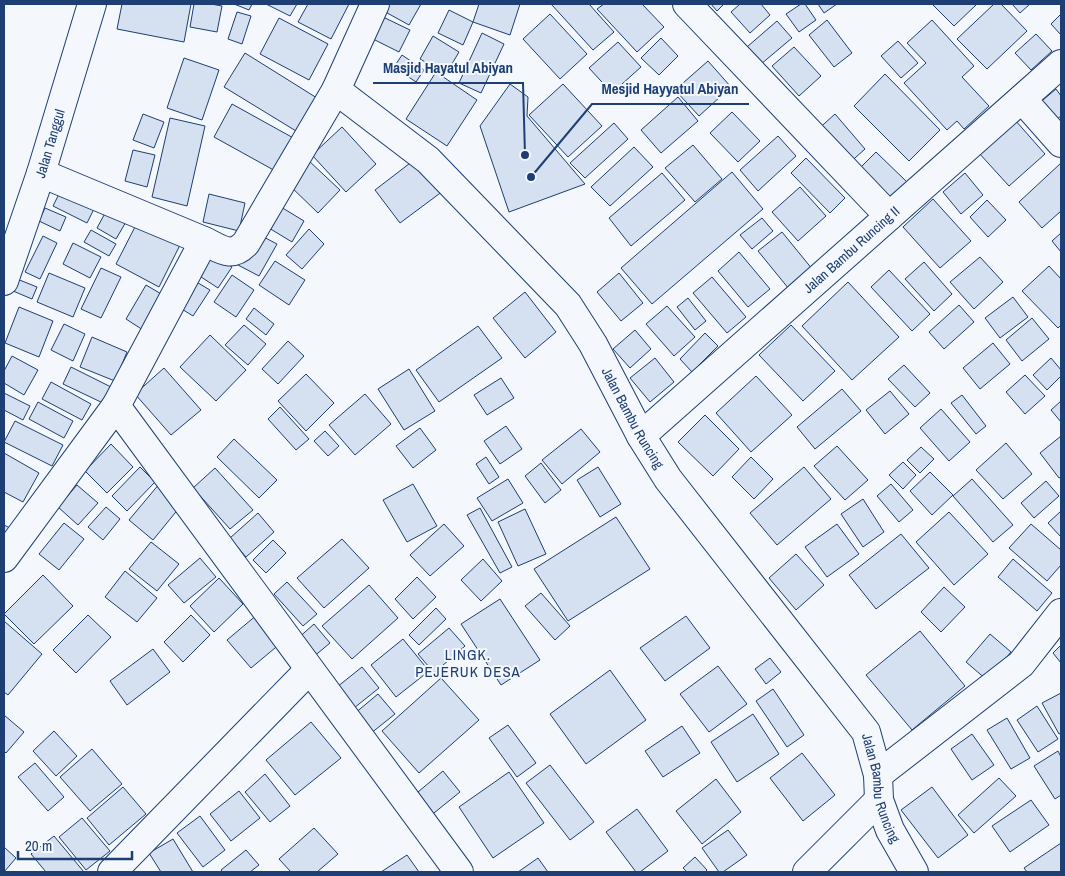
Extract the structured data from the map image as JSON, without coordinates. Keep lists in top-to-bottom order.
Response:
{
  "streets": {
    "street": ["Jalan Tanggul", "Jalan Bambu Runcing II", "Jalan Bambu Runcing"]
  },
  "crossings": [
    ["Jalan Bambu Runcing II", "Jalan Bambu Runcing"]
  ],
  "districts": ["LINGK. PEJERUK DESA"],
  "places": ["Masjid Hayatul Abiyan", "Mesjid Hayyatul Abiyan"],
  "scale_bar": "20 m"
}
